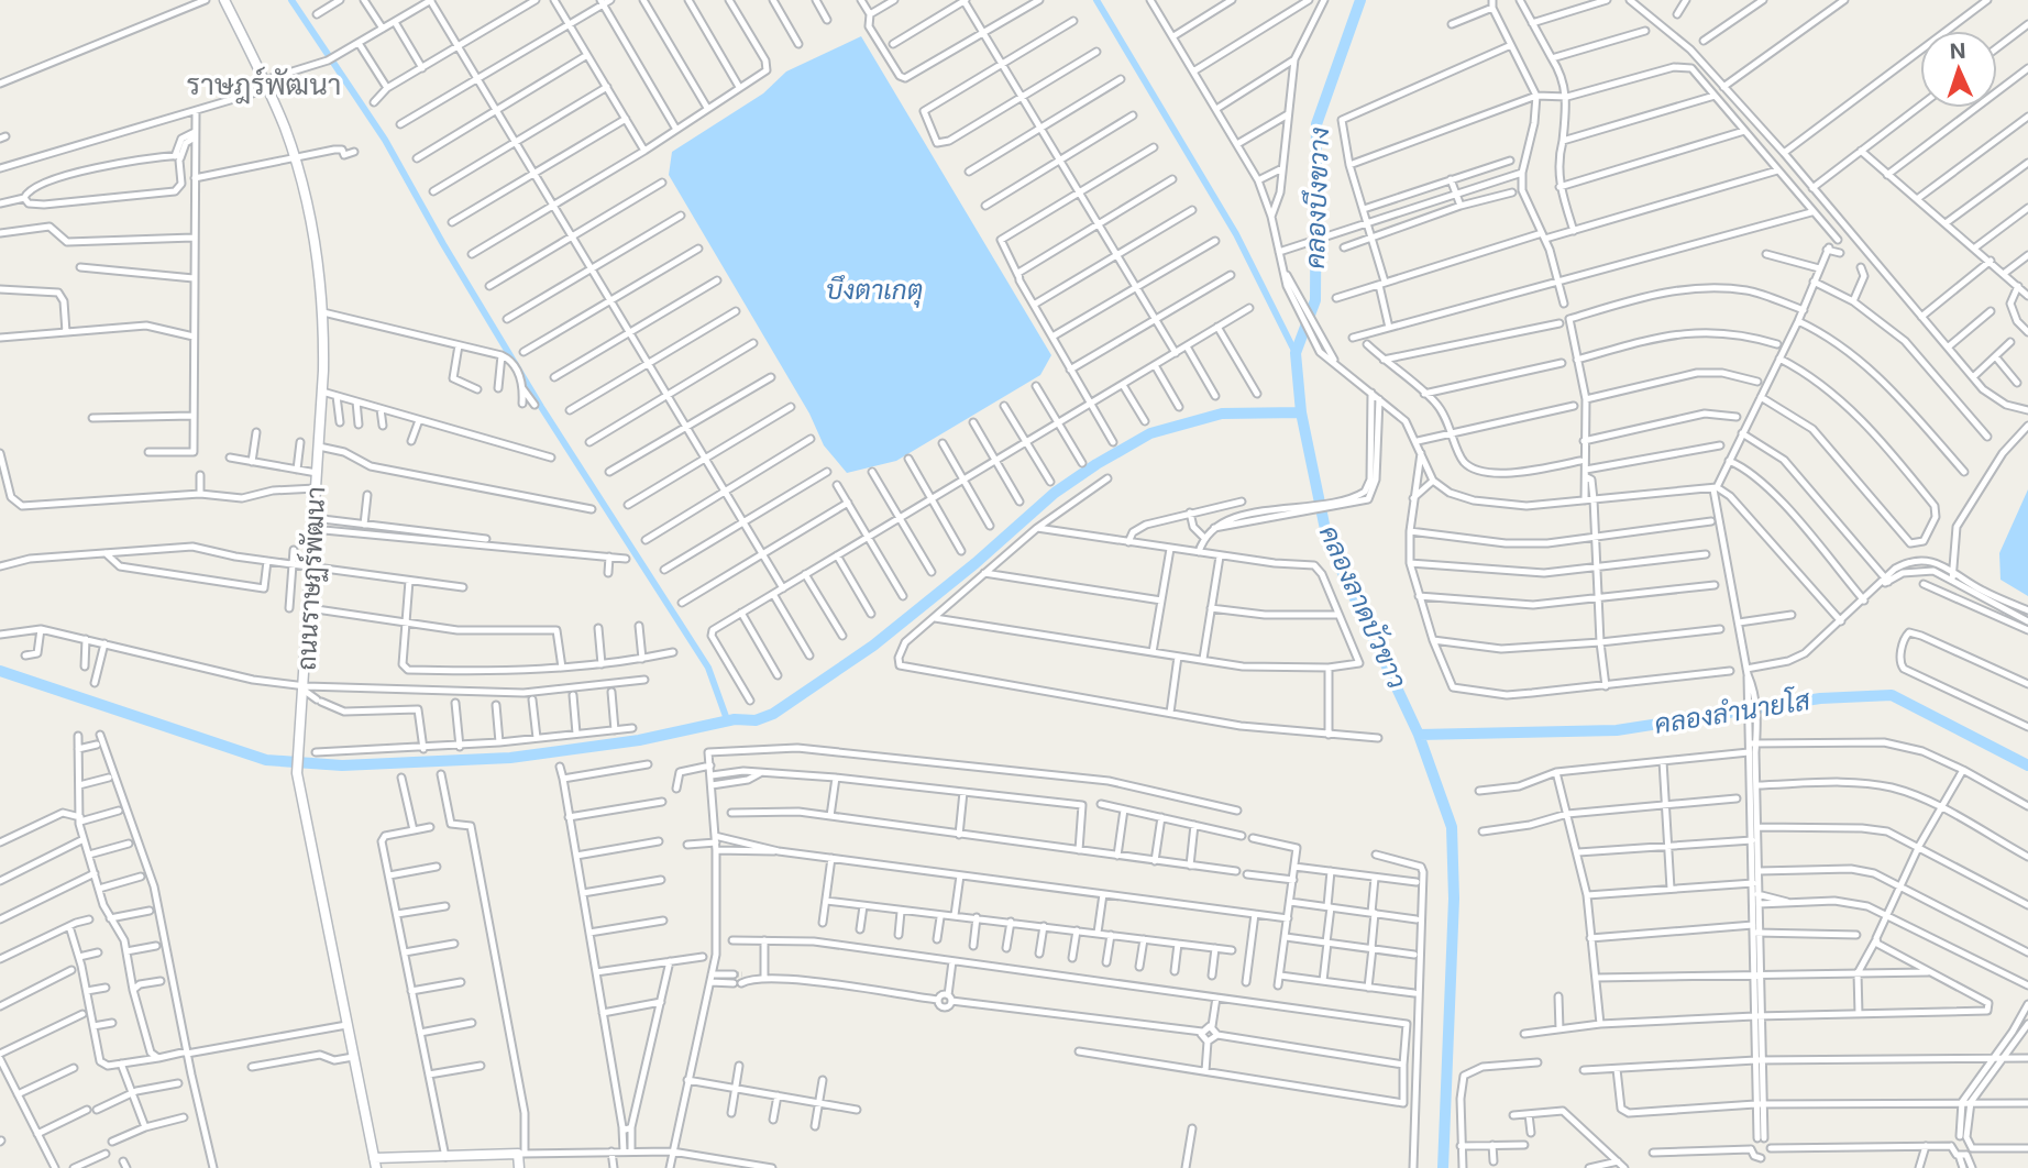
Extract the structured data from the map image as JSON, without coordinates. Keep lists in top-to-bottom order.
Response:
{
  "streets": {
    "street": ["ถนนราษฏร์พัฒนา"]
  },
  "districts": ["ราษฎร์พัฒนา"],
  "water": [
    "คลองบึงขวาง",
    "บึงตาเกตุ",
    "คลองลาดบัวขาว",
    "คลองลำนายโส"
  ],
  "north": "top"
}
